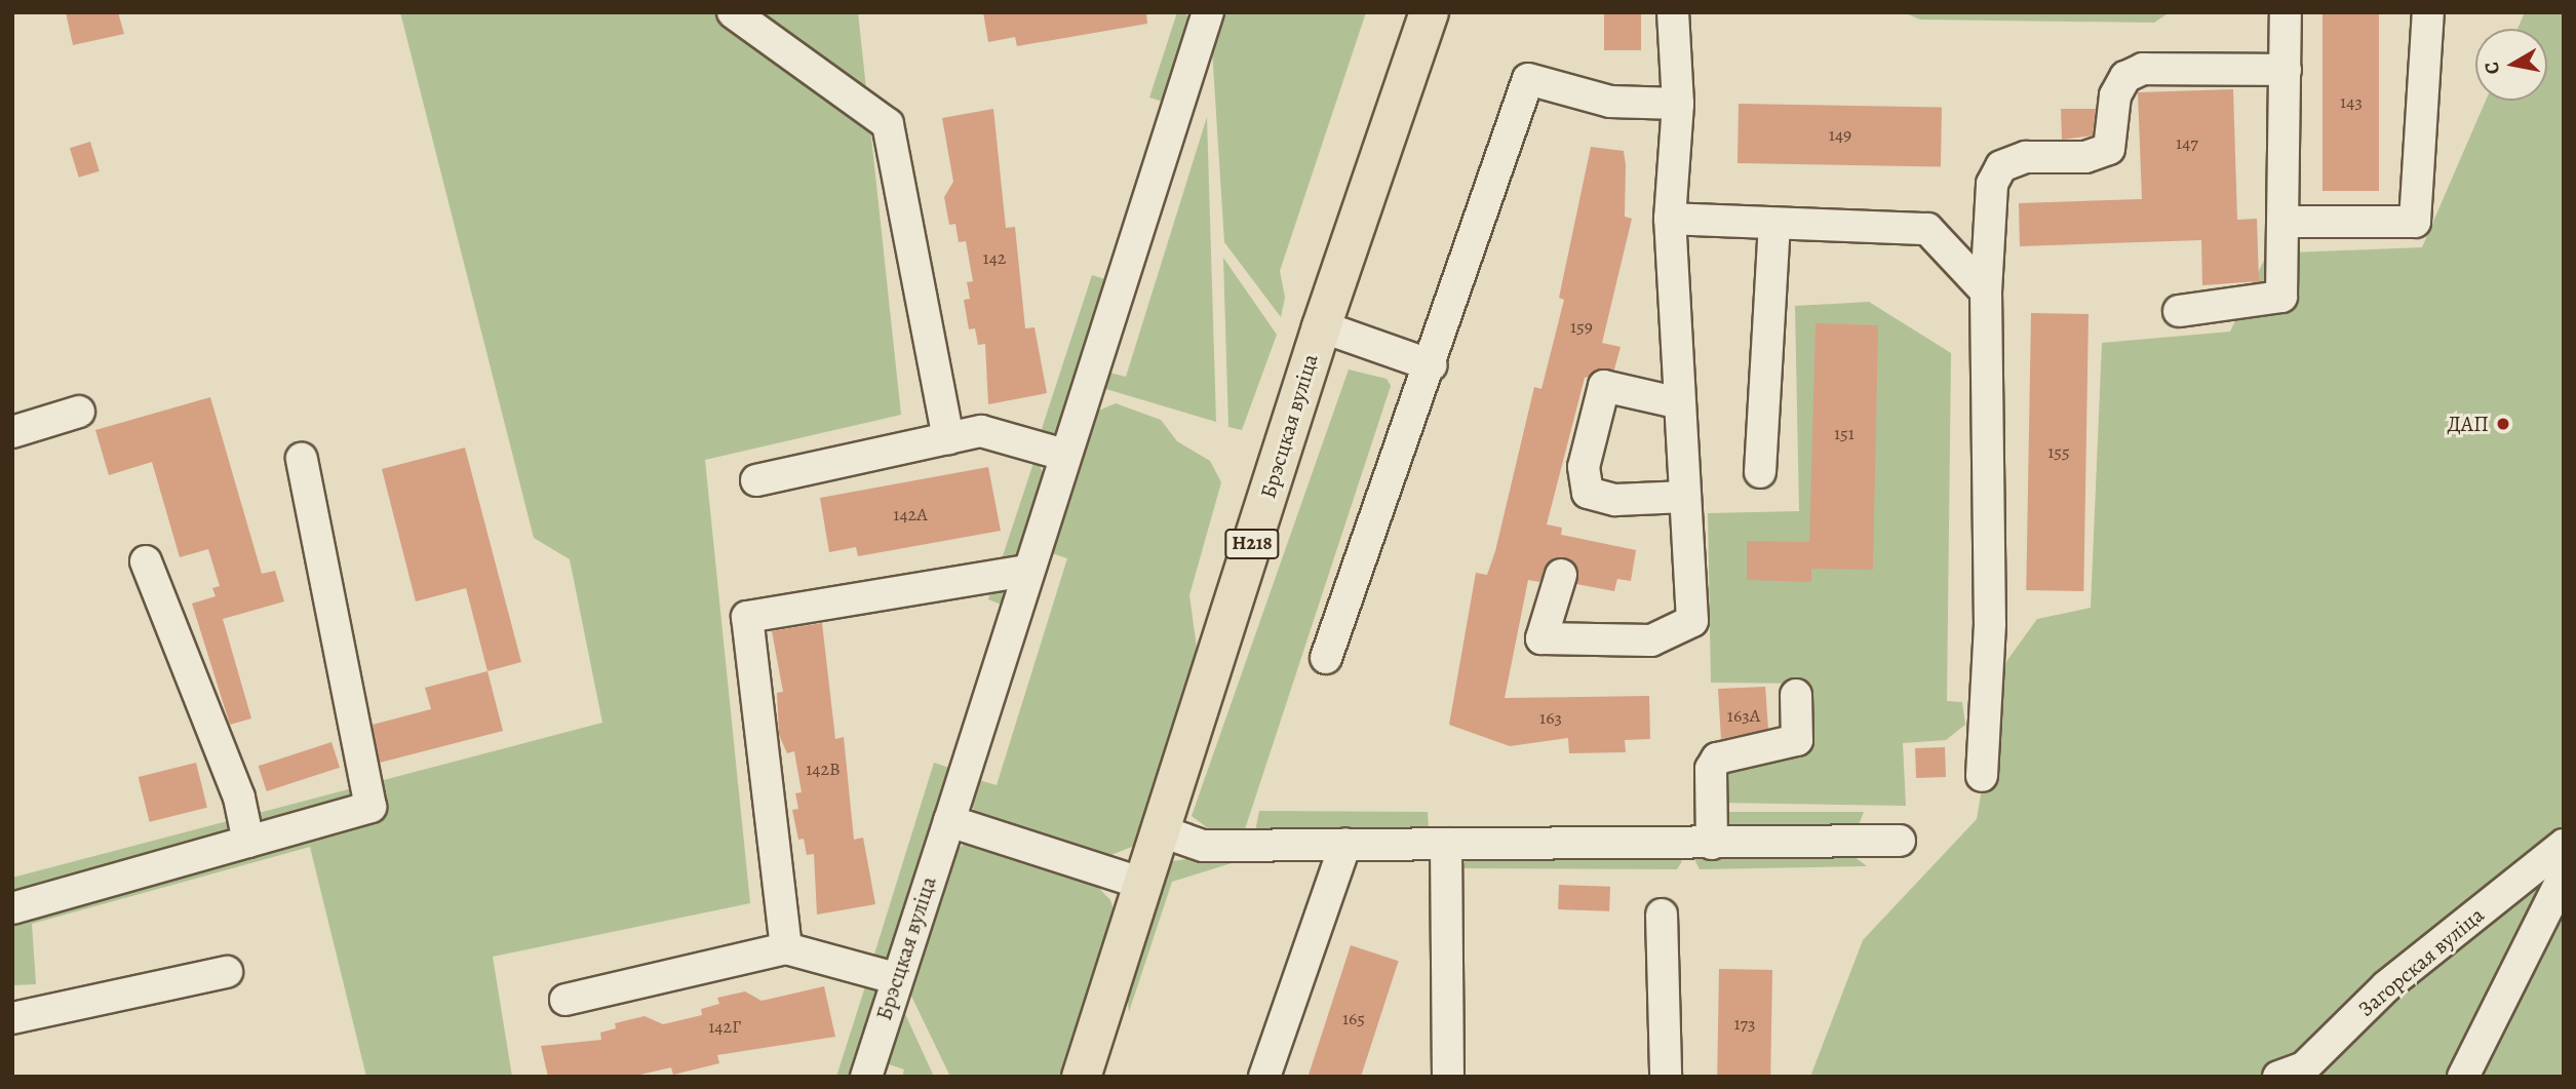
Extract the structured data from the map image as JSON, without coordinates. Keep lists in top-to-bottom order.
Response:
{
  "streets": {
    "main road": ["Брэсцкая вуліца", "Н218"],
    "street": ["Загорская вуліца"]
  },
  "places": ["ДАП"],
  "house_numbers": [
    "143",
    "149",
    "147",
    "142",
    "159",
    "151",
    "155",
    "142А",
    "163А",
    "163",
    "142В",
    "165",
    "173",
    "142Г"
  ],
  "north": "left"
}
